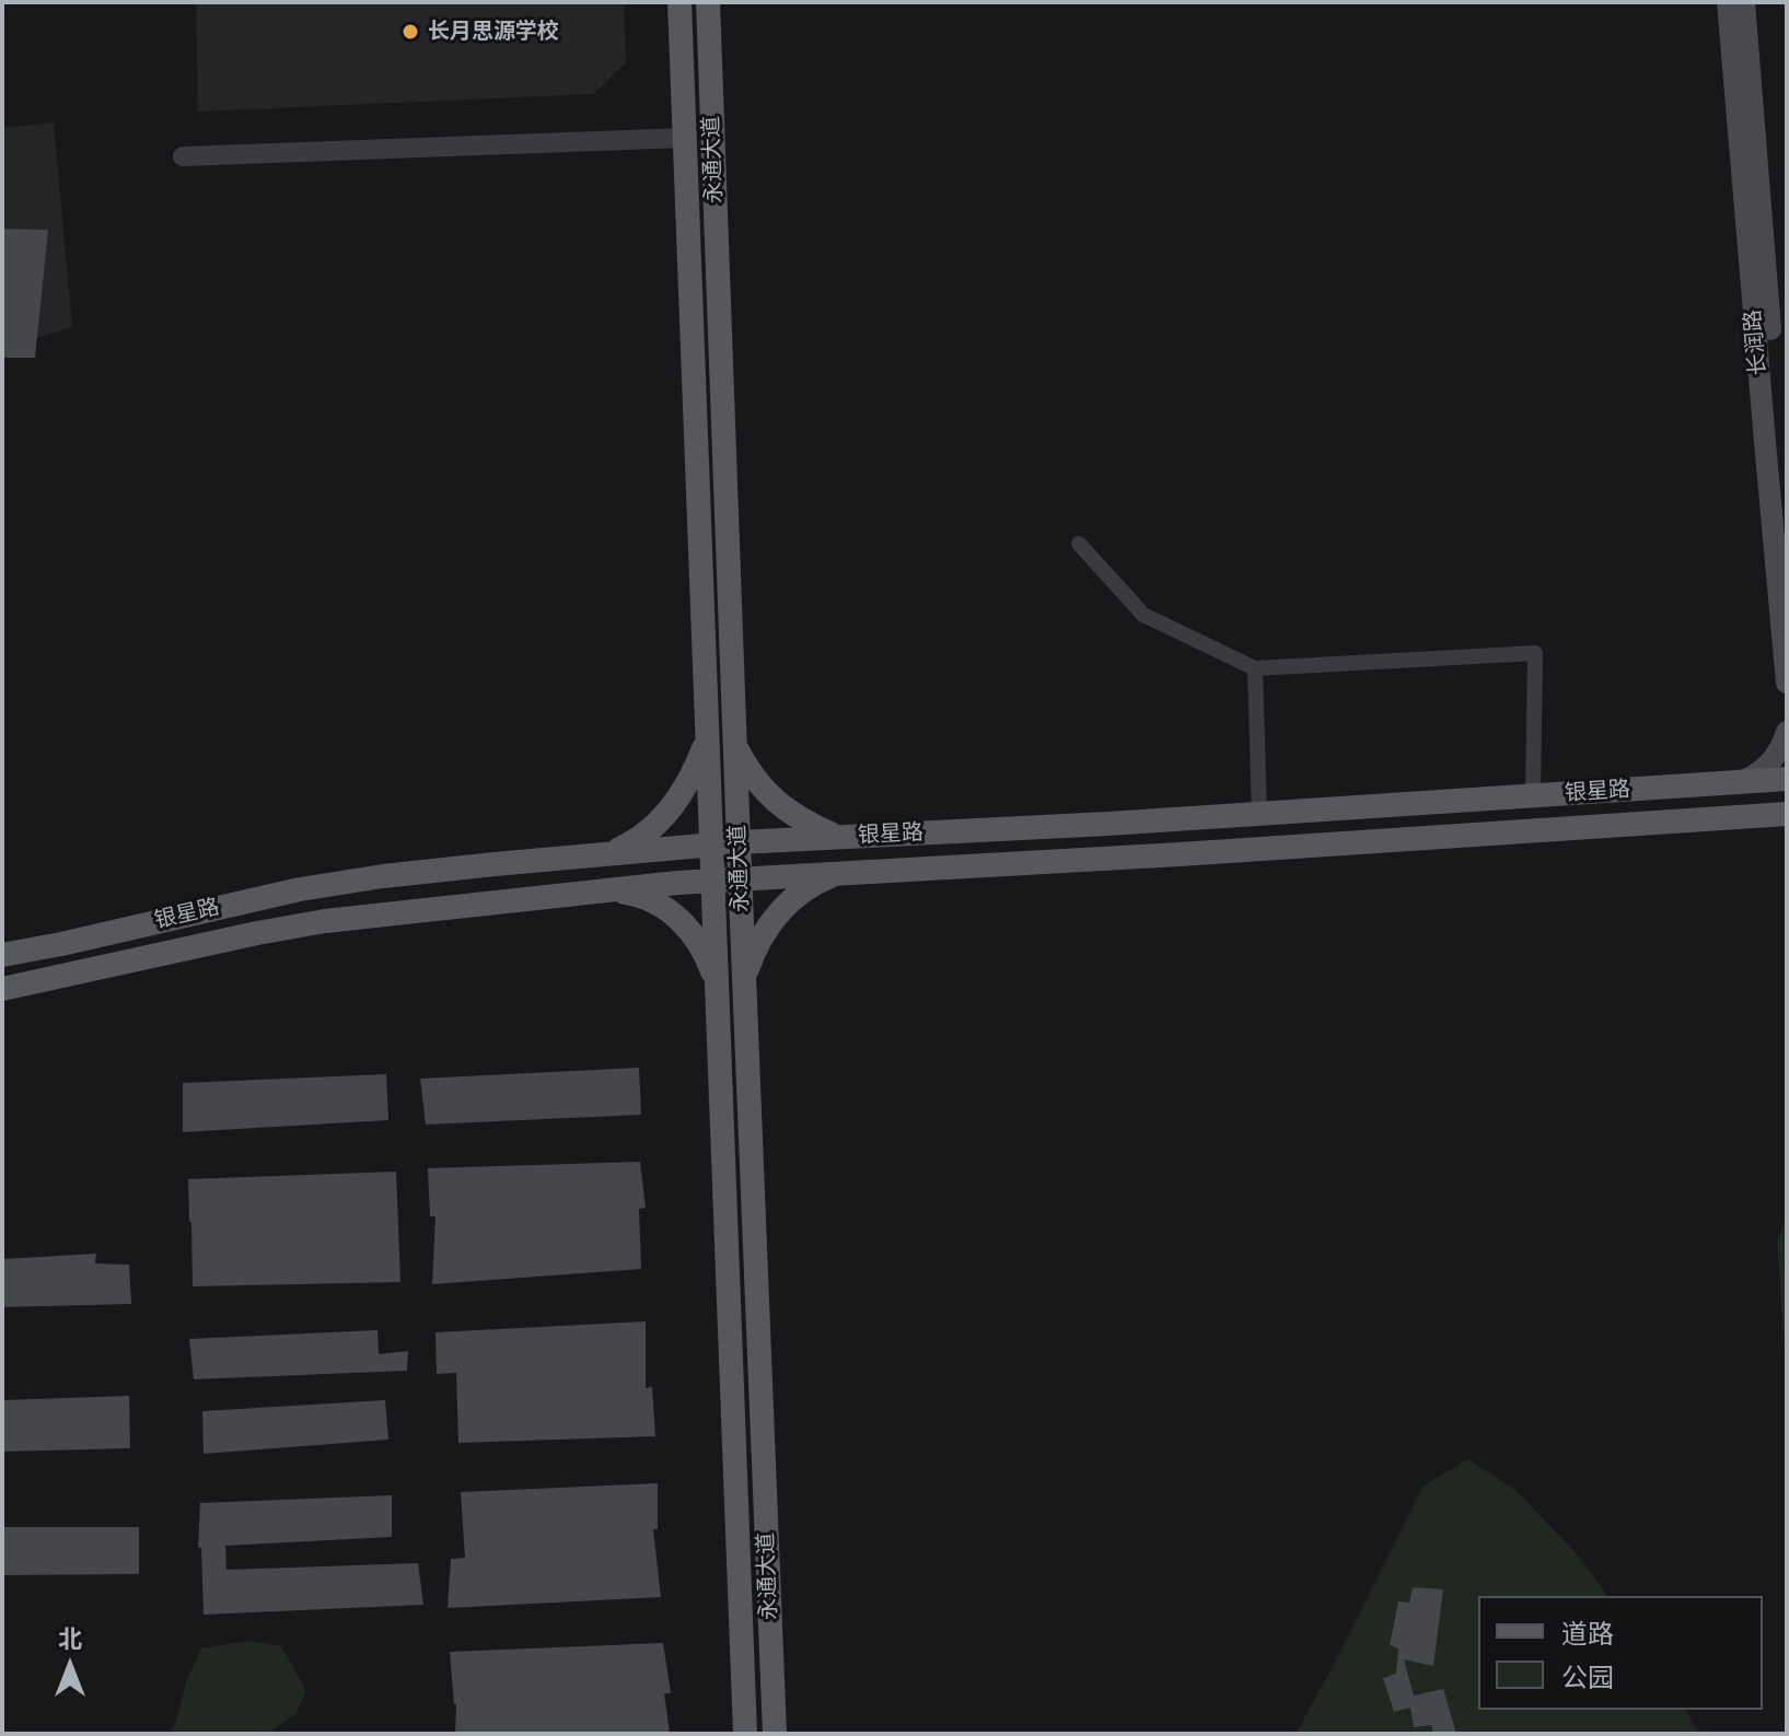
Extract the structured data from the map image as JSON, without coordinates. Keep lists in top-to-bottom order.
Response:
{
  "streets": {
    "main road": ["永通大道", "长润路", "银星路"]
  },
  "crossings": [
    ["永通大道", "银星路"]
  ],
  "places": ["长月思源学校"],
  "legend": ["道路", "公园"],
  "north": "top"
}
